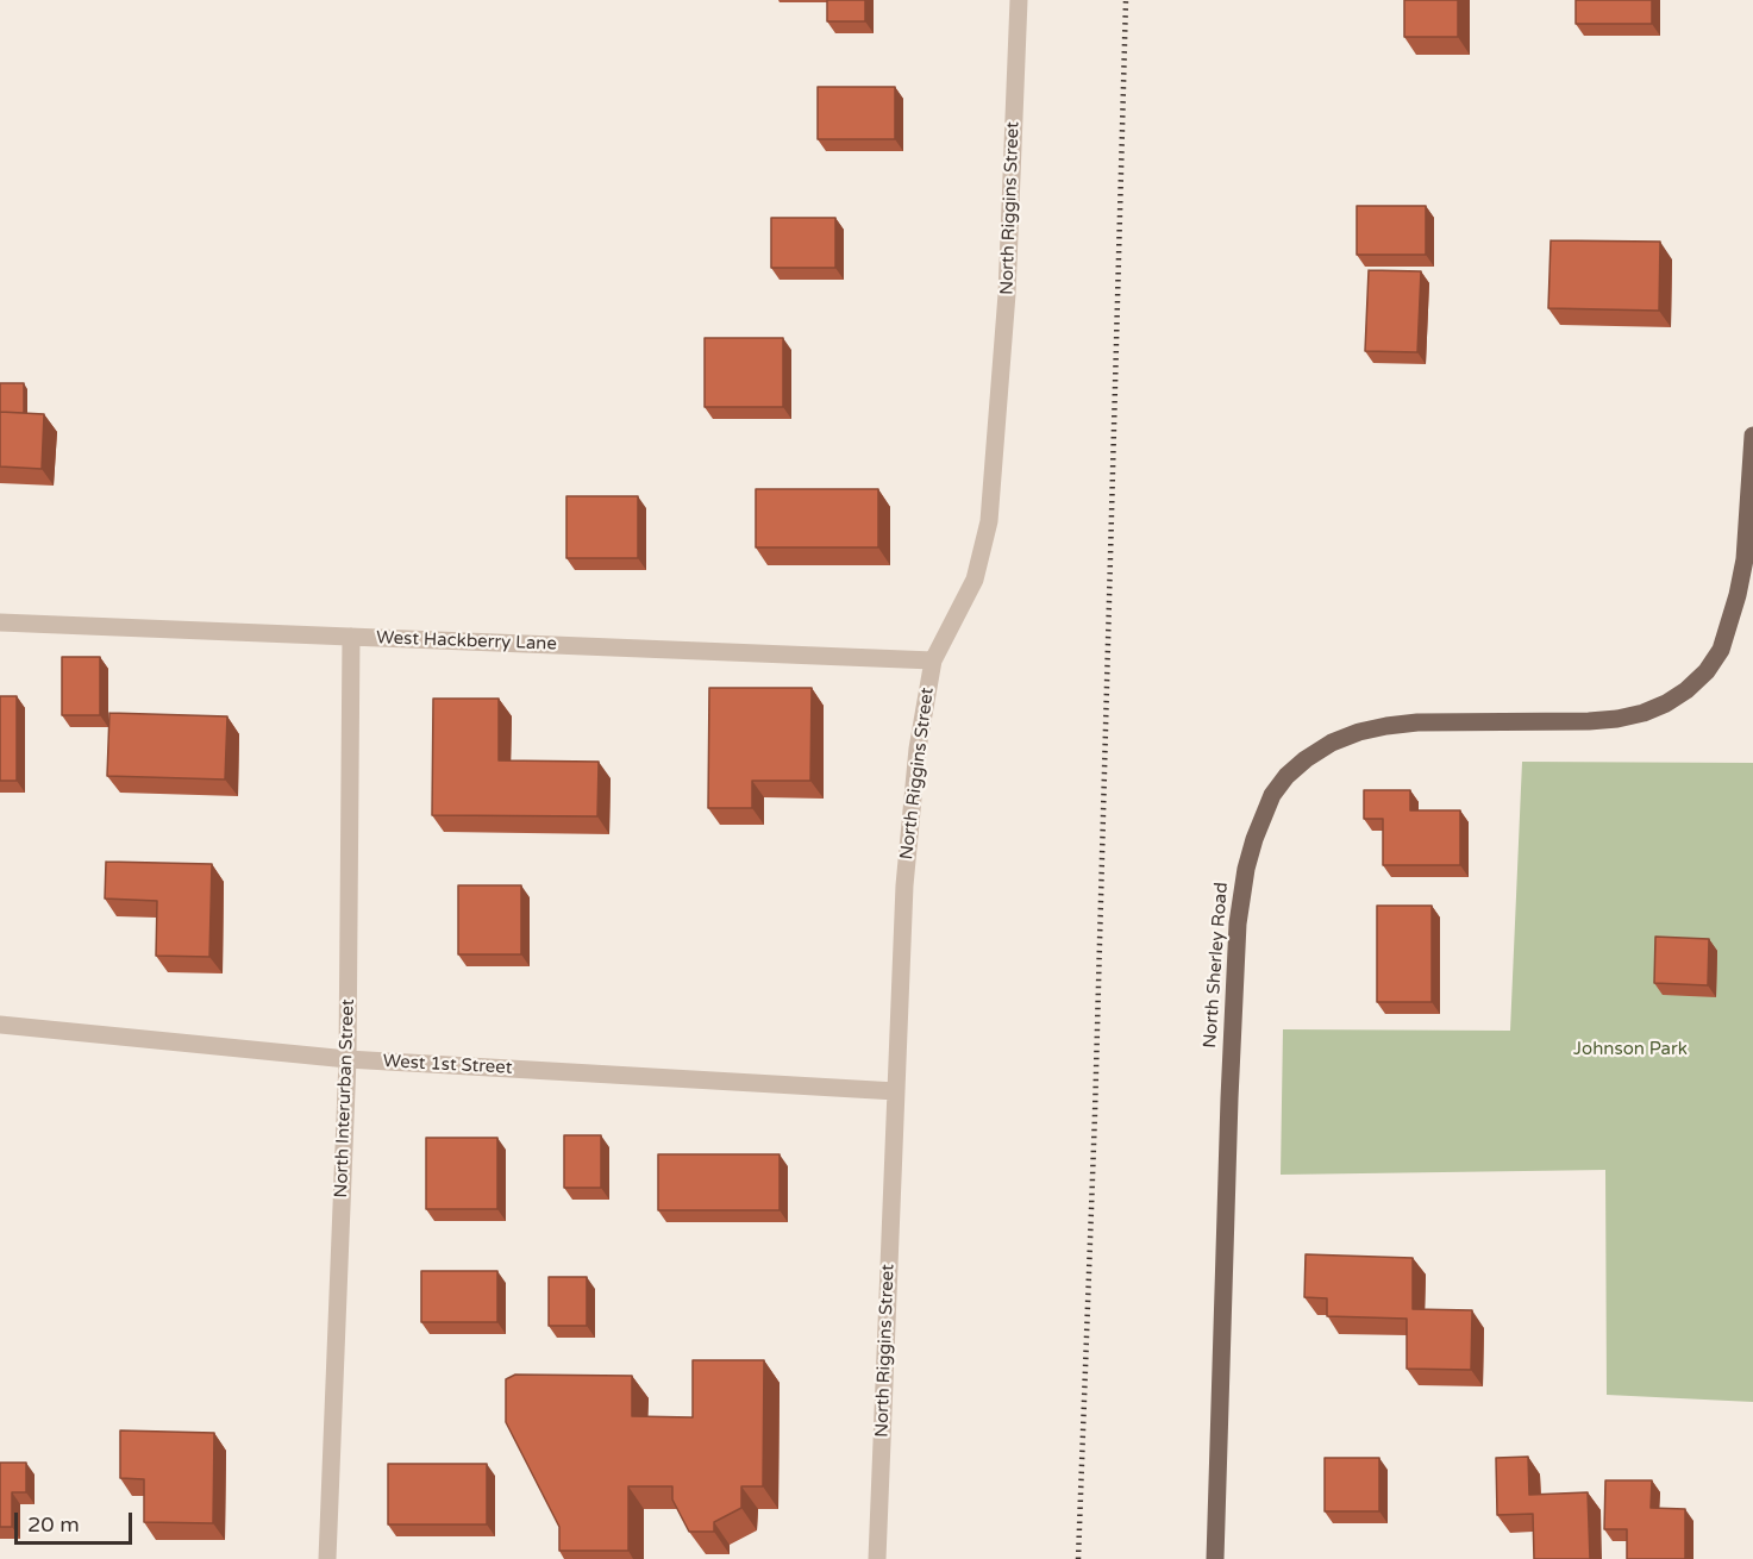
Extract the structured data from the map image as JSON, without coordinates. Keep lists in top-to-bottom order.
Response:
{
  "streets": {
    "main road": ["North Sherley Road"],
    "street": [
      "North Riggins Street",
      "West Hackberry Lane",
      "West 1st Street",
      "North Interurban Street"
    ]
  },
  "crossings": [
    ["North Riggins Street", "West Hackberry Lane"],
    ["North Riggins Street", "West 1st Street"],
    ["West Hackberry Lane", "North Interurban Street"],
    ["West 1st Street", "North Interurban Street"]
  ],
  "parks": ["Johnson Park"],
  "scale_bar": "20 m"
}
